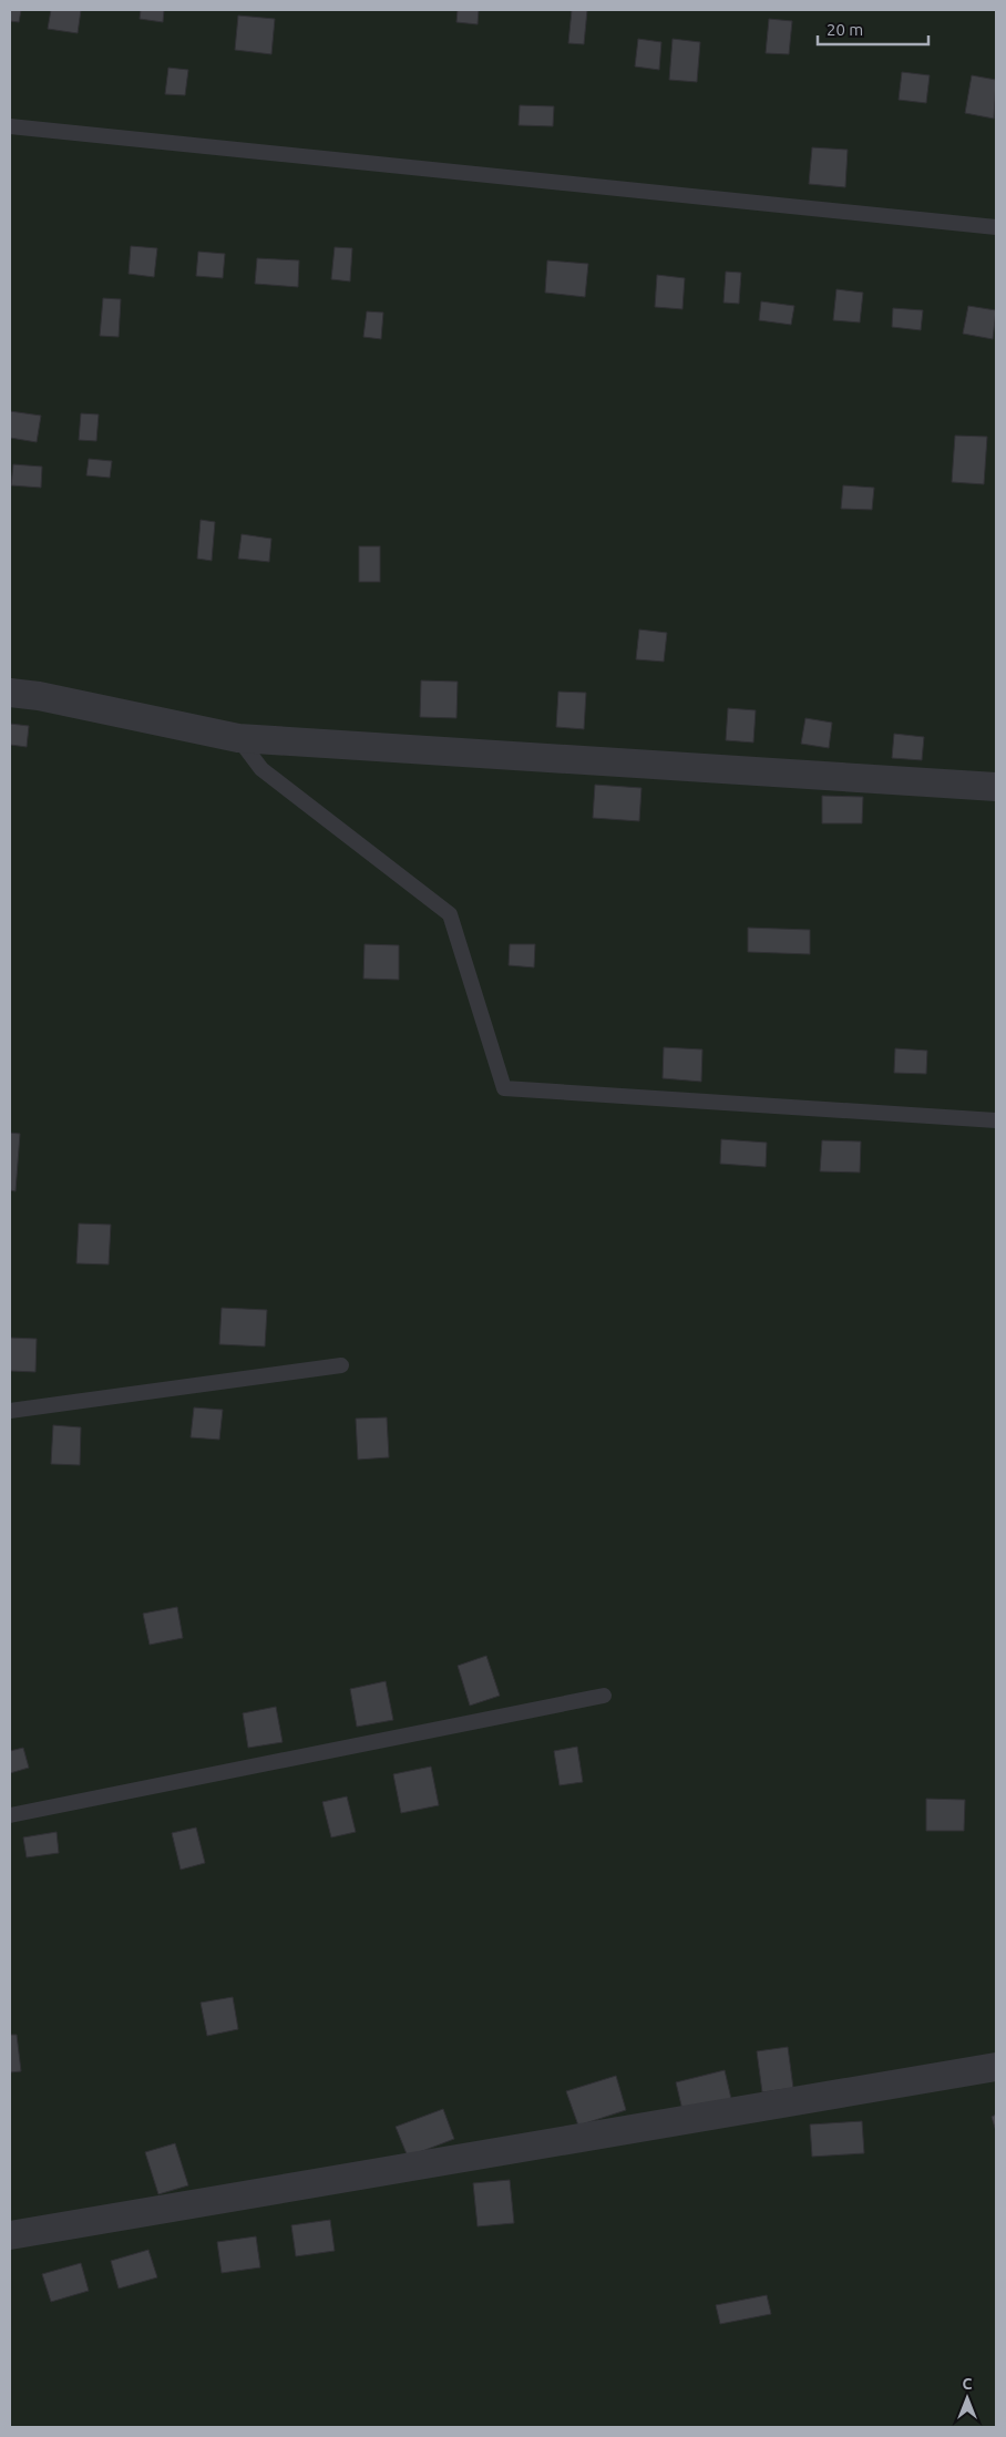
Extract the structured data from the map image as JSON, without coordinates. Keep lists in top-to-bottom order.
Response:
{
  "scale_bar": "20 m",
  "north": "top"
}
